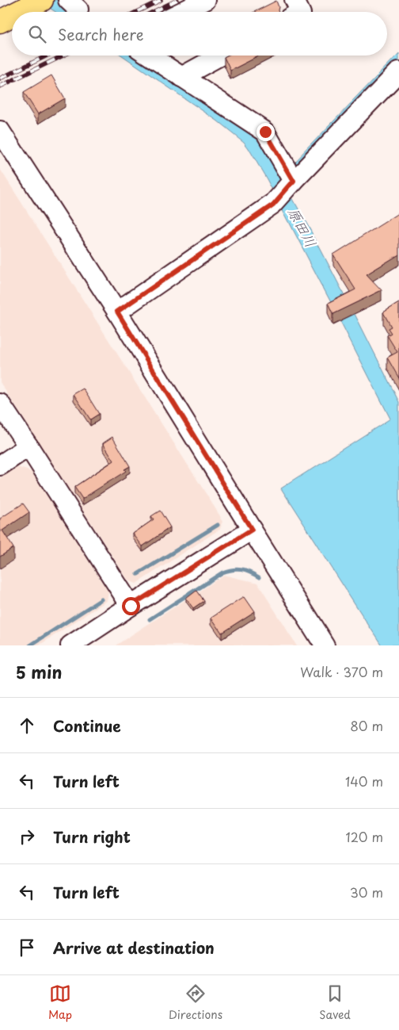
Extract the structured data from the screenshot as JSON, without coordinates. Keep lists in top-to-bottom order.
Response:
{
  "water": ["原田川"],
  "page": {
    "search": "Search here",
    "heading": ["5 min", "Walk · 370 m"],
    "list": [
      ["Continue", "80 m"],
      ["Turn left", "140 m"],
      ["Turn right", "120 m"],
      ["Turn left", "30 m"],
      "Arrive at destination"
    ],
    "nav": ["Map", "Directions", "Saved"]
  }
}
